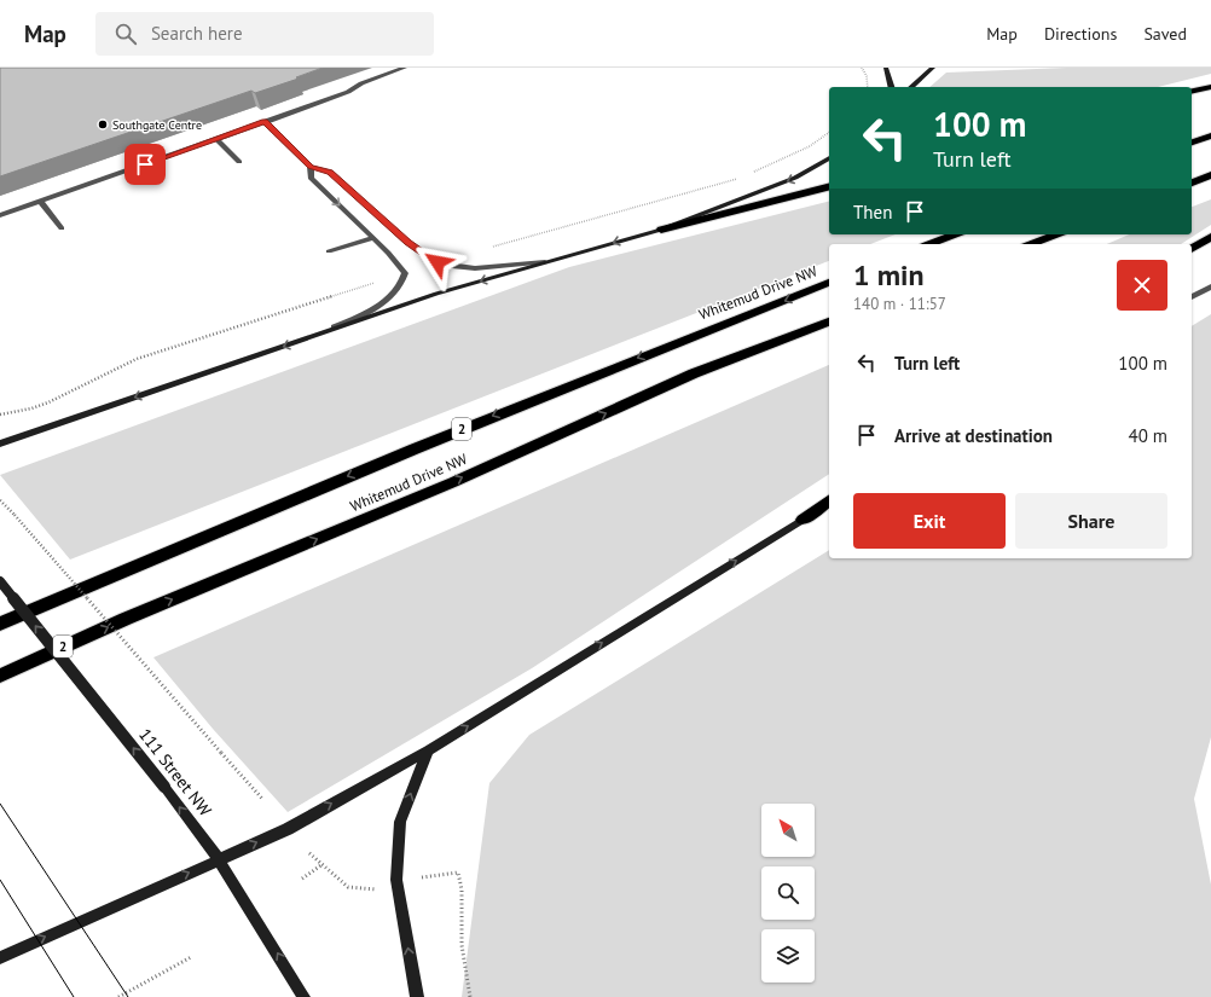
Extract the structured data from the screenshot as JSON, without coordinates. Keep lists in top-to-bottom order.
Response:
{
  "streets": {
    "highway": ["Whitemud Drive NW", "2"],
    "main road": ["111 Street NW"]
  },
  "one_way": ["111 Street NW"],
  "places": ["Southgate Centre"],
  "north": "top left",
  "page": {
    "header": "Map",
    "search": "Search here",
    "nav": ["Map", "Directions", "Saved"],
    "turn": ["100 m", "Turn left"],
    "then": "Then",
    "heading": ["1 min", "140 m · 11:57"],
    "list": [
      {
        "name": "Turn left",
        "value": "100 m"
      },
      {
        "name": "Arrive at destination",
        "value": "40 m"
      }
    ],
    "buttons": ["Exit", "Share"]
  }
}
